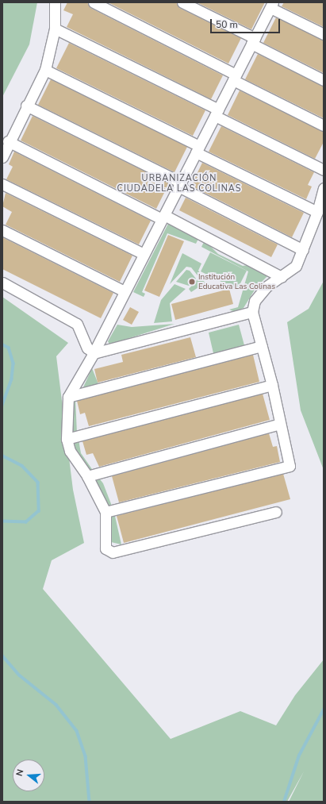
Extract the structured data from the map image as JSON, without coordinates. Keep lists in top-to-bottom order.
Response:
{
  "districts": ["URBANIZACIÓN CIUDADELA LAS COLINAS"],
  "places": ["Institución Educativa Las Colinas"],
  "scale_bar": "50 m",
  "north": "left"
}
